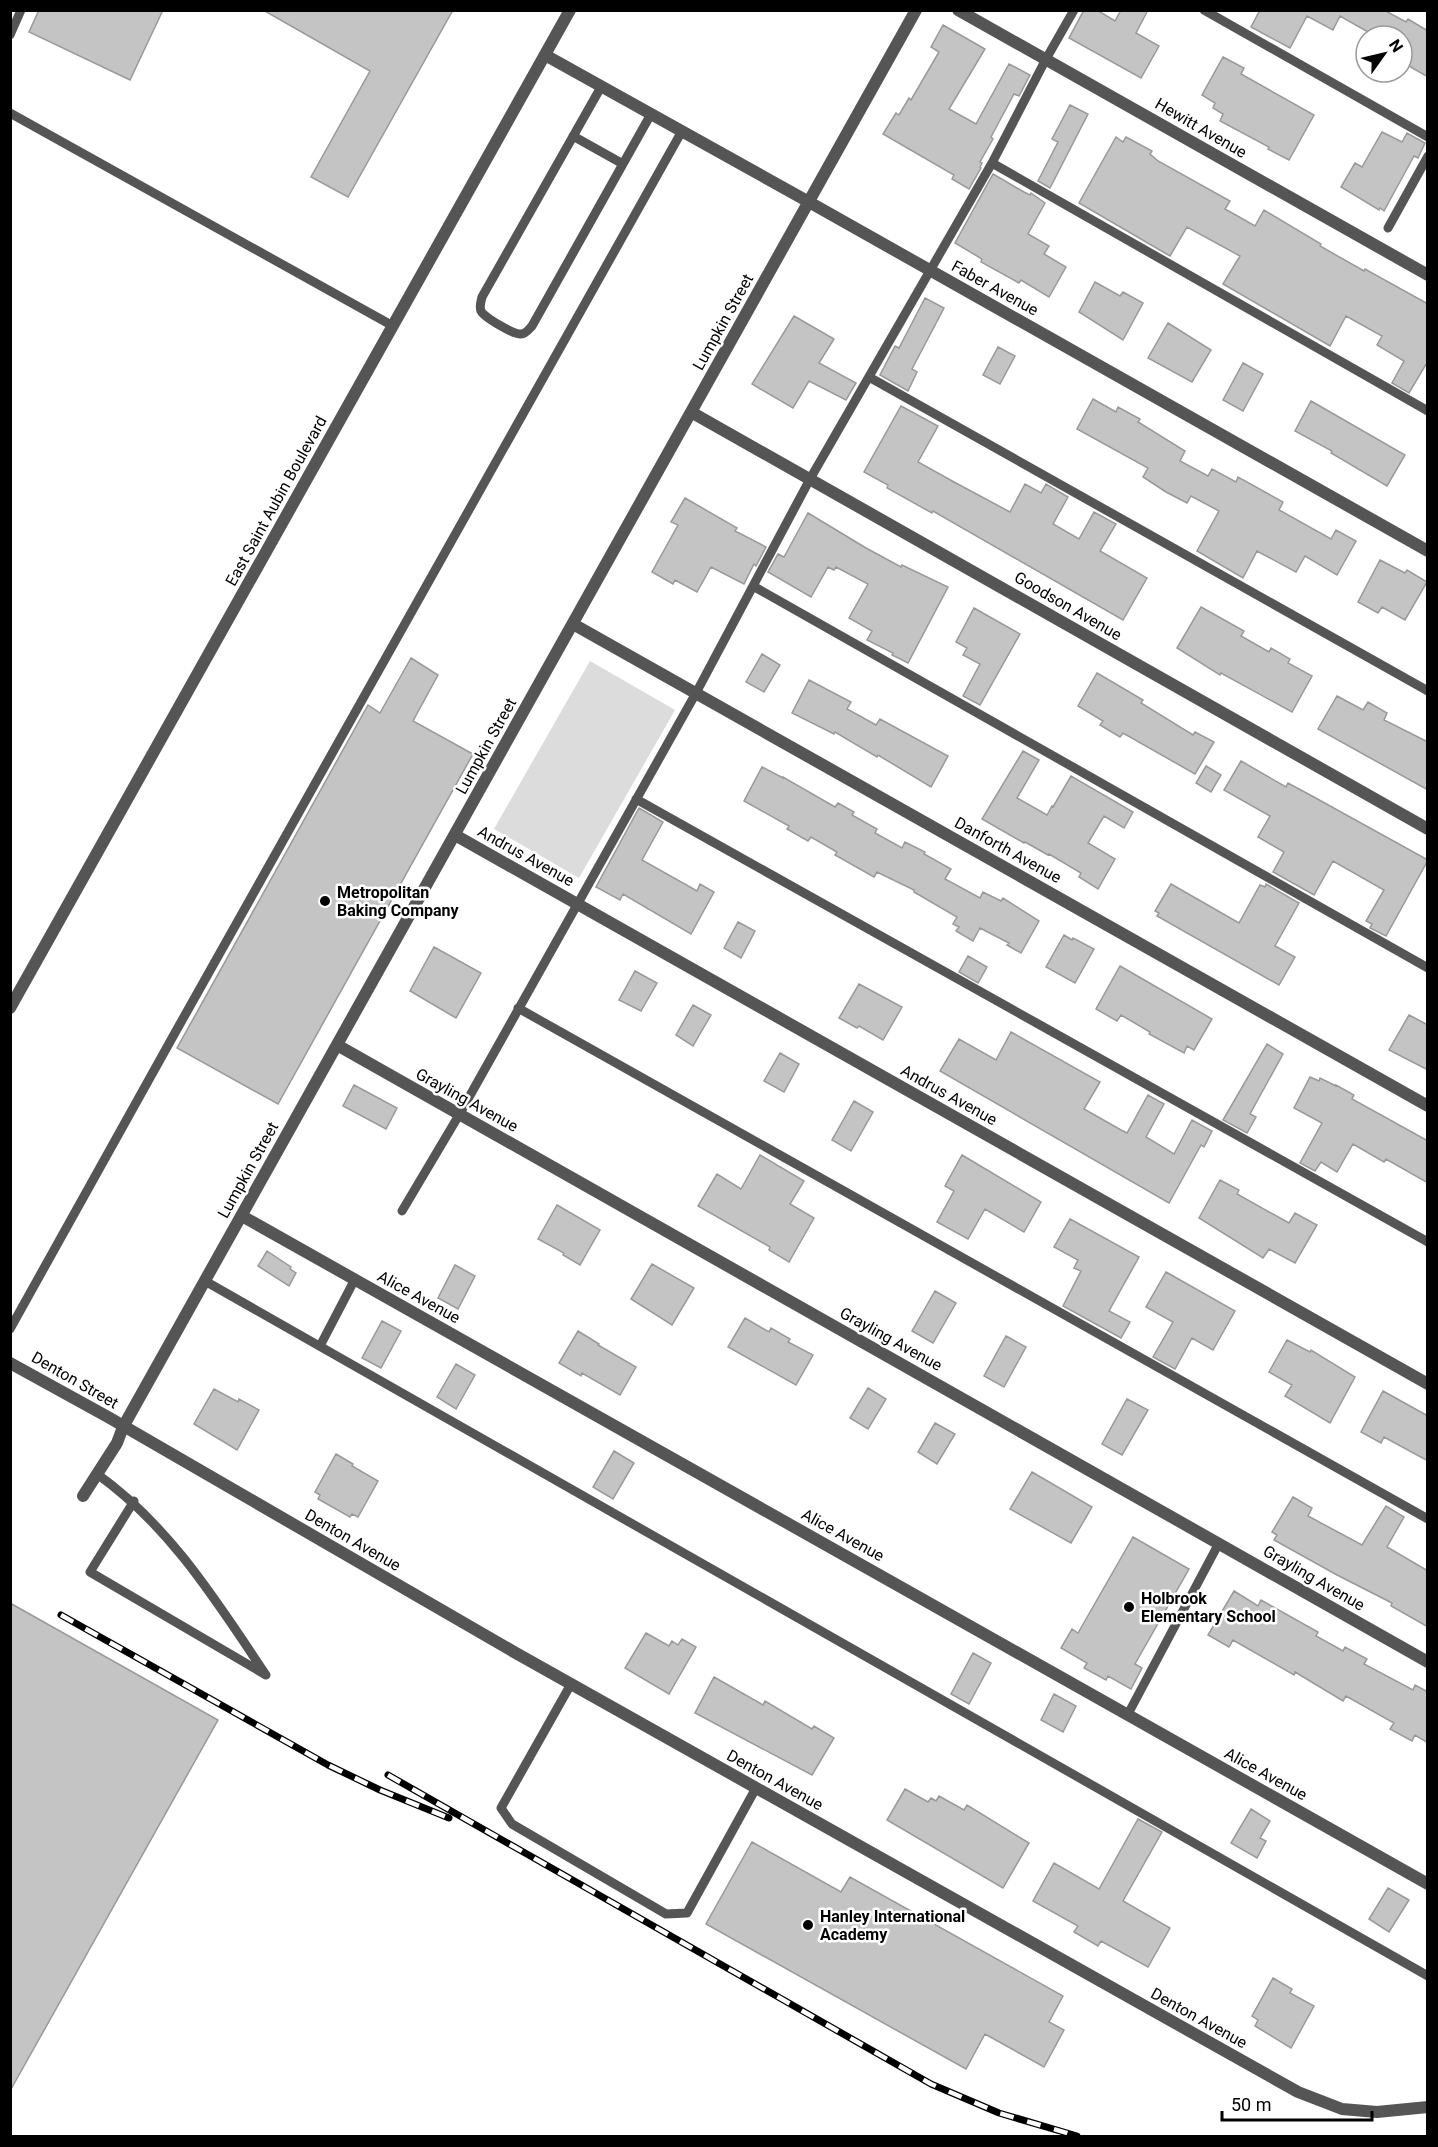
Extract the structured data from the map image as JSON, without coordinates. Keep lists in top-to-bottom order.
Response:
{
  "streets": {
    "street": [
      "Hewitt Avenue",
      "Faber Avenue",
      "Lumpkin Street",
      "East Saint Aubin Boulevard",
      "Goodson Avenue",
      "Danforth Avenue",
      "Andrus Avenue",
      "Grayling Avenue",
      "Alice Avenue",
      "Denton Street",
      "Denton Avenue"
    ]
  },
  "crossings": [
    ["Faber Avenue", "Lumpkin Street"],
    ["Faber Avenue", "East Saint Aubin Boulevard"],
    ["Lumpkin Street", "Goodson Avenue"],
    ["Lumpkin Street", "Danforth Avenue"],
    ["Lumpkin Street", "Andrus Avenue"],
    ["Lumpkin Street", "Grayling Avenue"],
    ["Lumpkin Street", "Alice Avenue"],
    ["Lumpkin Street", "Denton Street"],
    ["Lumpkin Street", "Denton Avenue"],
    ["Denton Street", "Denton Avenue"]
  ],
  "places": ["Metropolitan Baking Company", "Holbrook Elementary School", "Hanley International Academy"],
  "scale_bar": "50 m",
  "north": "top right"
}
